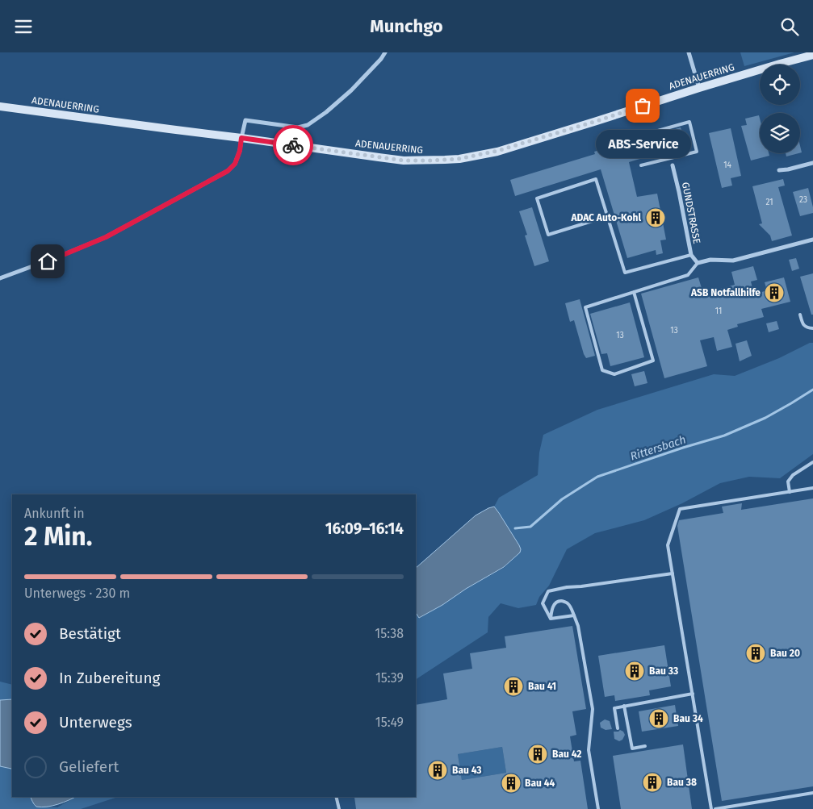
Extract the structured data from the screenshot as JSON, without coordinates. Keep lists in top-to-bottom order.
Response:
{
  "streets": {
    "main road": ["ADENAUERRING"],
    "street": ["GUNDSTRASSE"]
  },
  "water": ["Rittersbach"],
  "places": {
    "other": ["ABS-Service"],
    "building": [
      "ADAC Auto-Kohl",
      "ASB Notfallhilfe",
      "Bau 20",
      "Bau 33",
      "Bau 41",
      "Bau 34",
      "Bau 42",
      "Bau 43",
      "Bau 38",
      "Bau 44"
    ]
  },
  "house_numbers": [
    "14",
    "23",
    "21",
    "11",
    "13",
    "13"
  ],
  "page": {
    "header": "Munchgo",
    "bubble": "ABS-Service",
    "heading": ["2 Min.", "Ankunft in", "16:09–16:14"],
    "bar": "Unterwegs · 230 m",
    "list": [
      ["Bestätigt", "15:38"],
      ["In Zubereitung", "15:39"],
      ["Unterwegs", "15:49"],
      "Geliefert"
    ]
  }
}
